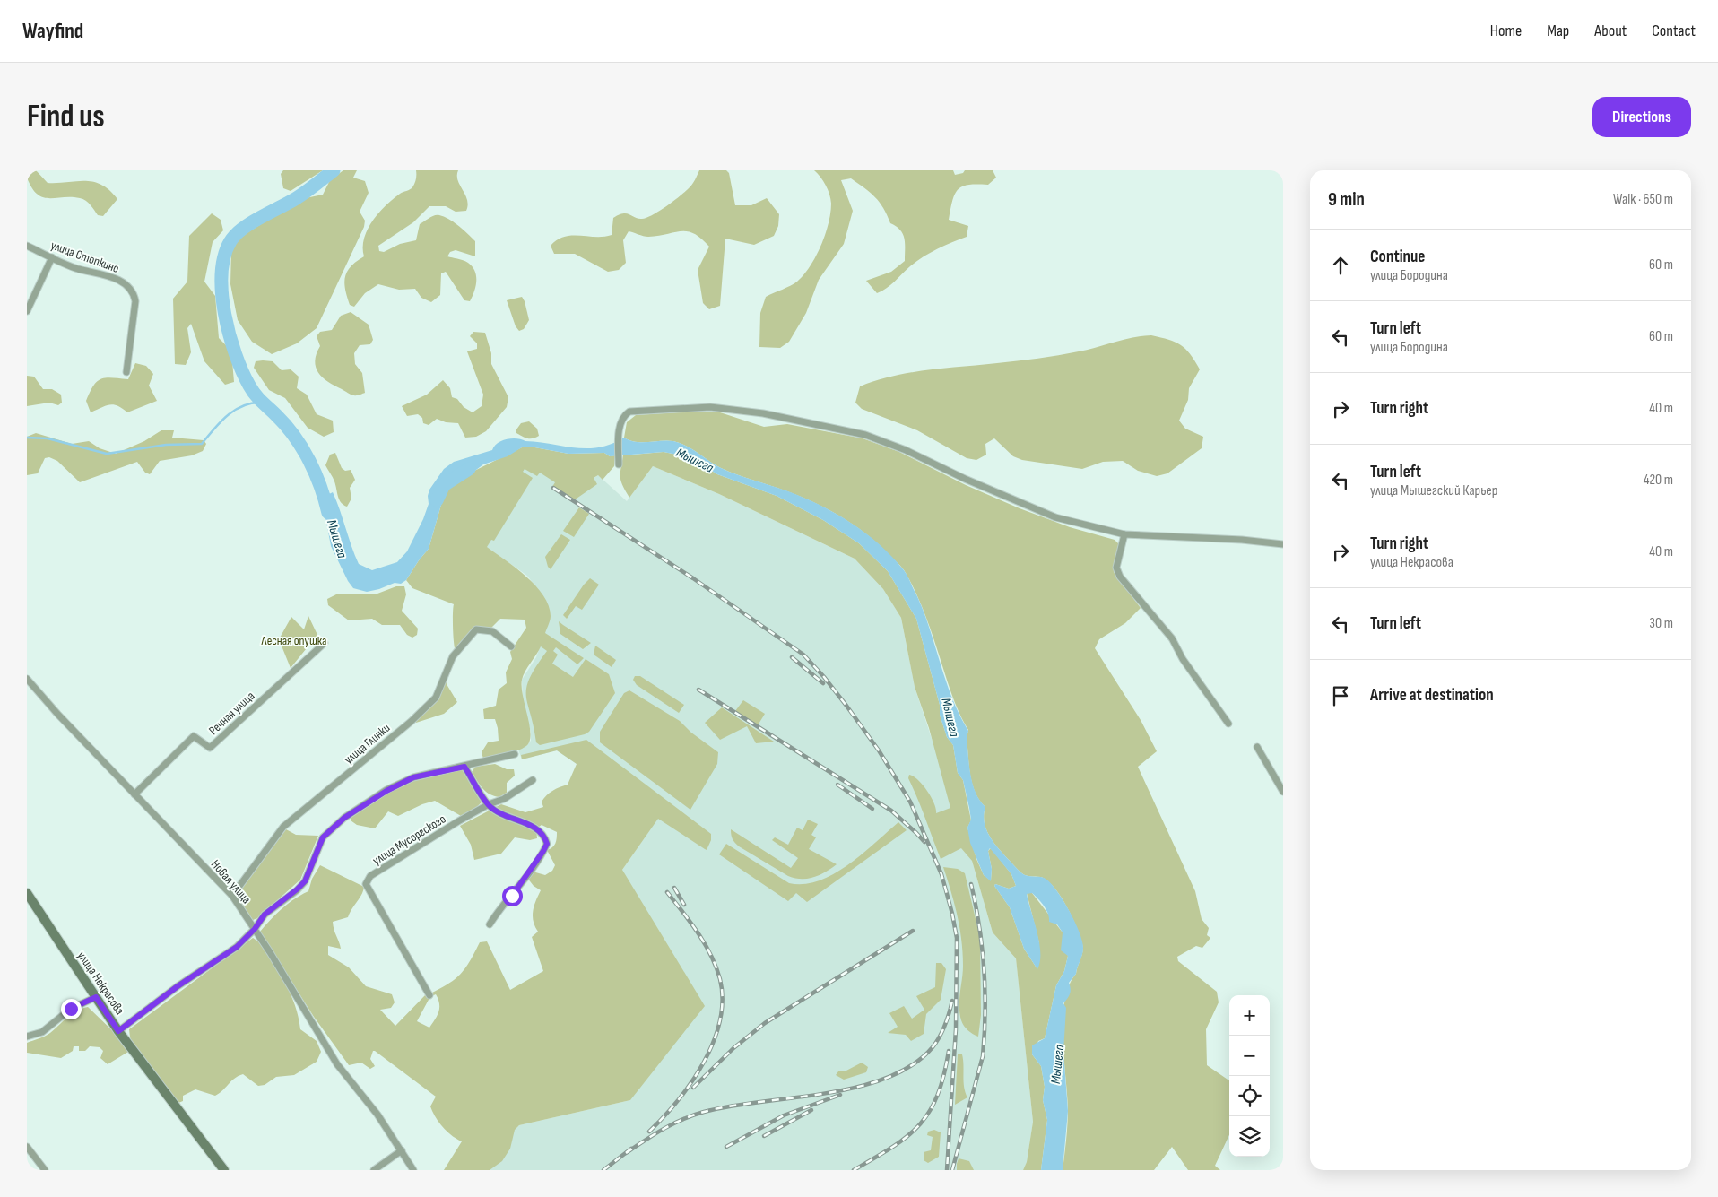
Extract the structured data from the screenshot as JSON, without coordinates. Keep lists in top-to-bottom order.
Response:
{
  "streets": {
    "main road": ["улица Некрасова"],
    "street": [
      "улица Стопкино",
      "Речная улица",
      "улица Глинки",
      "улица Мусоргского",
      "Новая улица"
    ]
  },
  "crossings": [
    ["Речная улица", "Новая улица"],
    ["улица Глинки", "Новая улица"]
  ],
  "water": ["Мышега"],
  "parks": ["Лесная опушка"],
  "page": {
    "header": "Wayfind",
    "nav": [
      "Home",
      "Map",
      "About",
      "Contact"
    ],
    "buttons": "Directions",
    "title": "Find us",
    "heading": ["9 min", "Walk · 650 m"],
    "list": [
      ["Continue", "улица Бородина", "60 m"],
      ["Turn left", "улица Бородина", "60 m"],
      ["Turn right", "40 m"],
      ["Turn left", "улица Мышегский Карьер", "420 m"],
      ["Turn right", "улица Некрасова", "40 m"],
      ["Turn left", "30 m"],
      "Arrive at destination"
    ],
    "map_buttons": ["+", "−"]
  }
}
